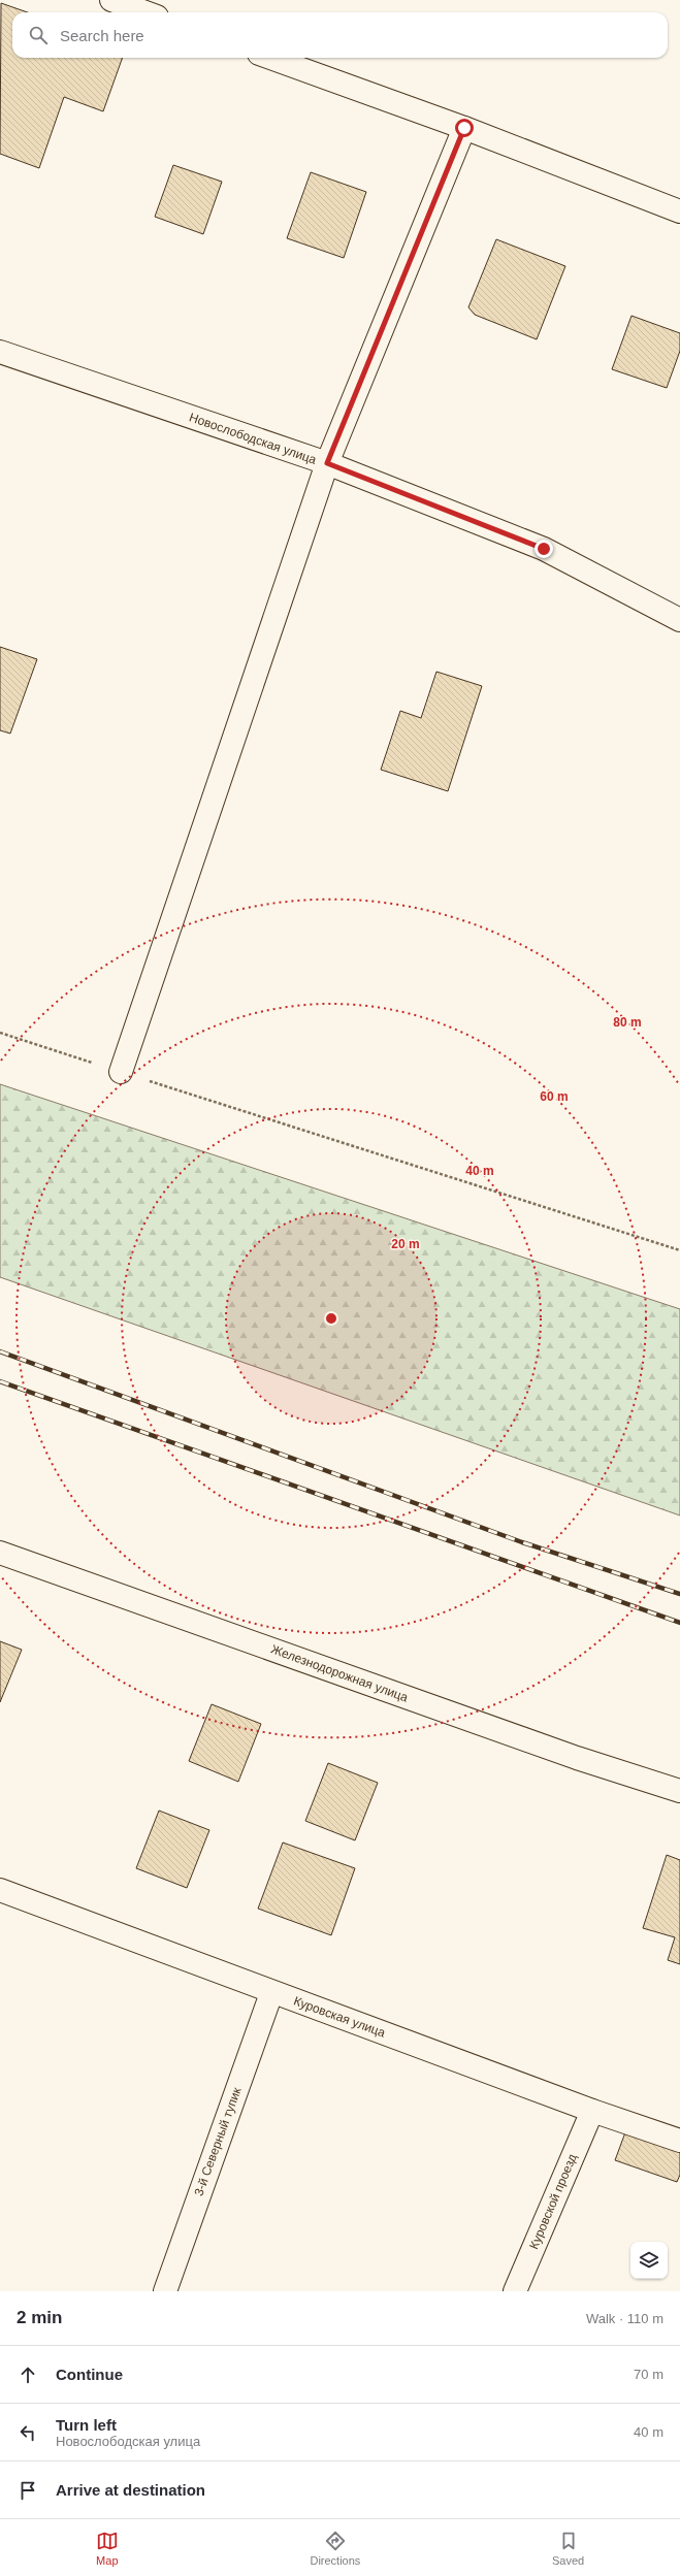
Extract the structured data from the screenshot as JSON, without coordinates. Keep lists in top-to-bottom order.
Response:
{
  "streets": {
    "street": [
      "Новослободская улица",
      "Железнодорожная улица",
      "Куровская улица",
      "3-й Северный тупик",
      "Куровской проезд"
    ]
  },
  "crossings": [
    ["Куровская улица", "3-й Северный тупик"],
    ["Куровская улица", "Куровской проезд"]
  ],
  "page": {
    "search": "Search here",
    "heading": ["2 min", "Walk · 110 m"],
    "list": [
      ["Continue", "70 m"],
      ["Turn left", "Новослободская улица", "40 m"],
      "Arrive at destination"
    ],
    "nav": ["Map", "Directions", "Saved"]
  },
  "rings": [
    "80 m",
    "60 m",
    "40 m",
    "20 m"
  ]
}
